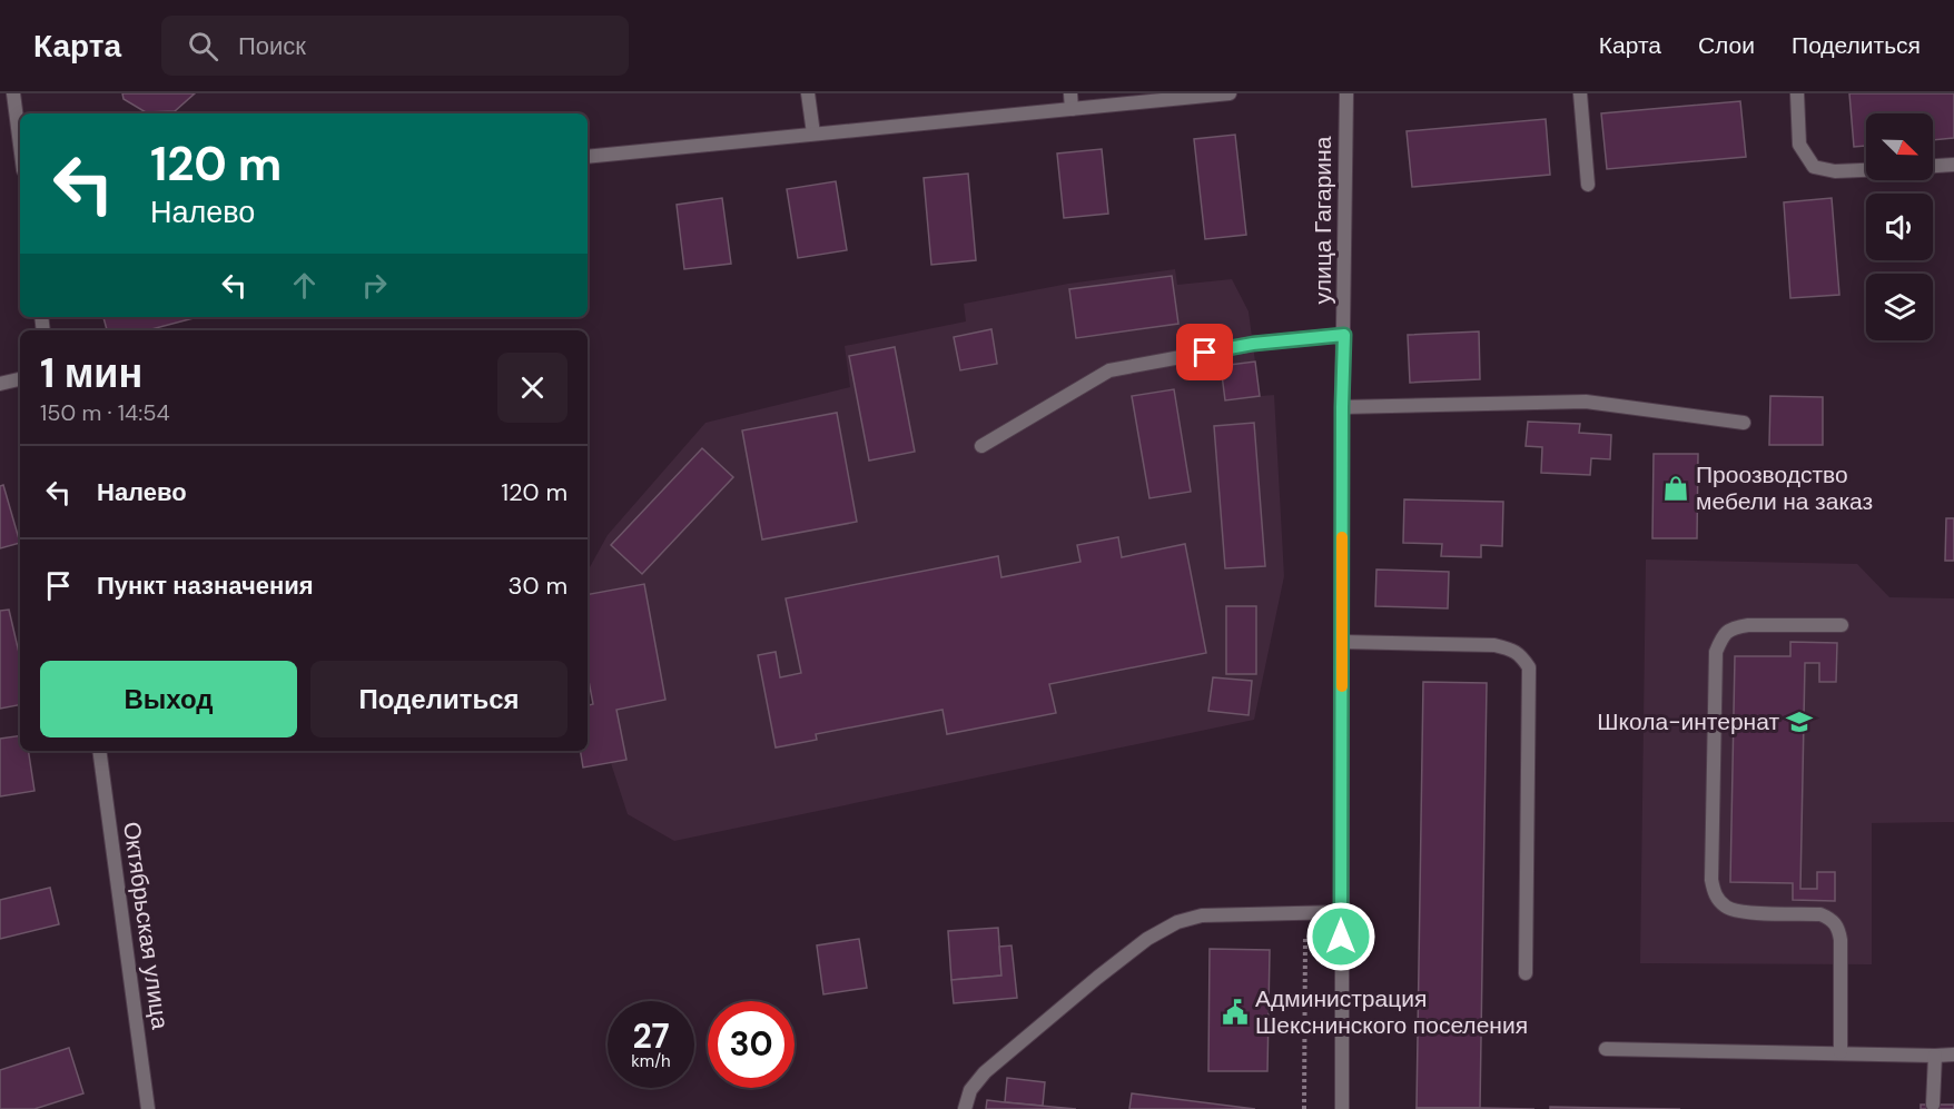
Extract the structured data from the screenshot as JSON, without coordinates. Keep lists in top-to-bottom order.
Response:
{
  "streets": {
    "street": ["улица Гагарина", "Октябрьская улица"]
  },
  "places": {
    "shop": ["Проозводство мебели на заказ"],
    "school or university": ["Школа-интернат"],
    "public building": ["Администрация Шекснинского поселения"]
  },
  "north": "bottom right",
  "page": {
    "header": "Карта",
    "search": "Поиск",
    "nav": ["Карта", "Слои", "Поделиться"],
    "turn": ["120 m", "Налево"],
    "heading": ["1 мин", "150 m · 14:54"],
    "list": [
      {
        "name": "Налево",
        "value": "120 m"
      },
      {
        "name": "Пункт назначения",
        "value": "30 m"
      }
    ],
    "buttons": ["Выход", "Поделиться"],
    "speed": "27 km/h",
    "limit": "30"
  }
}
